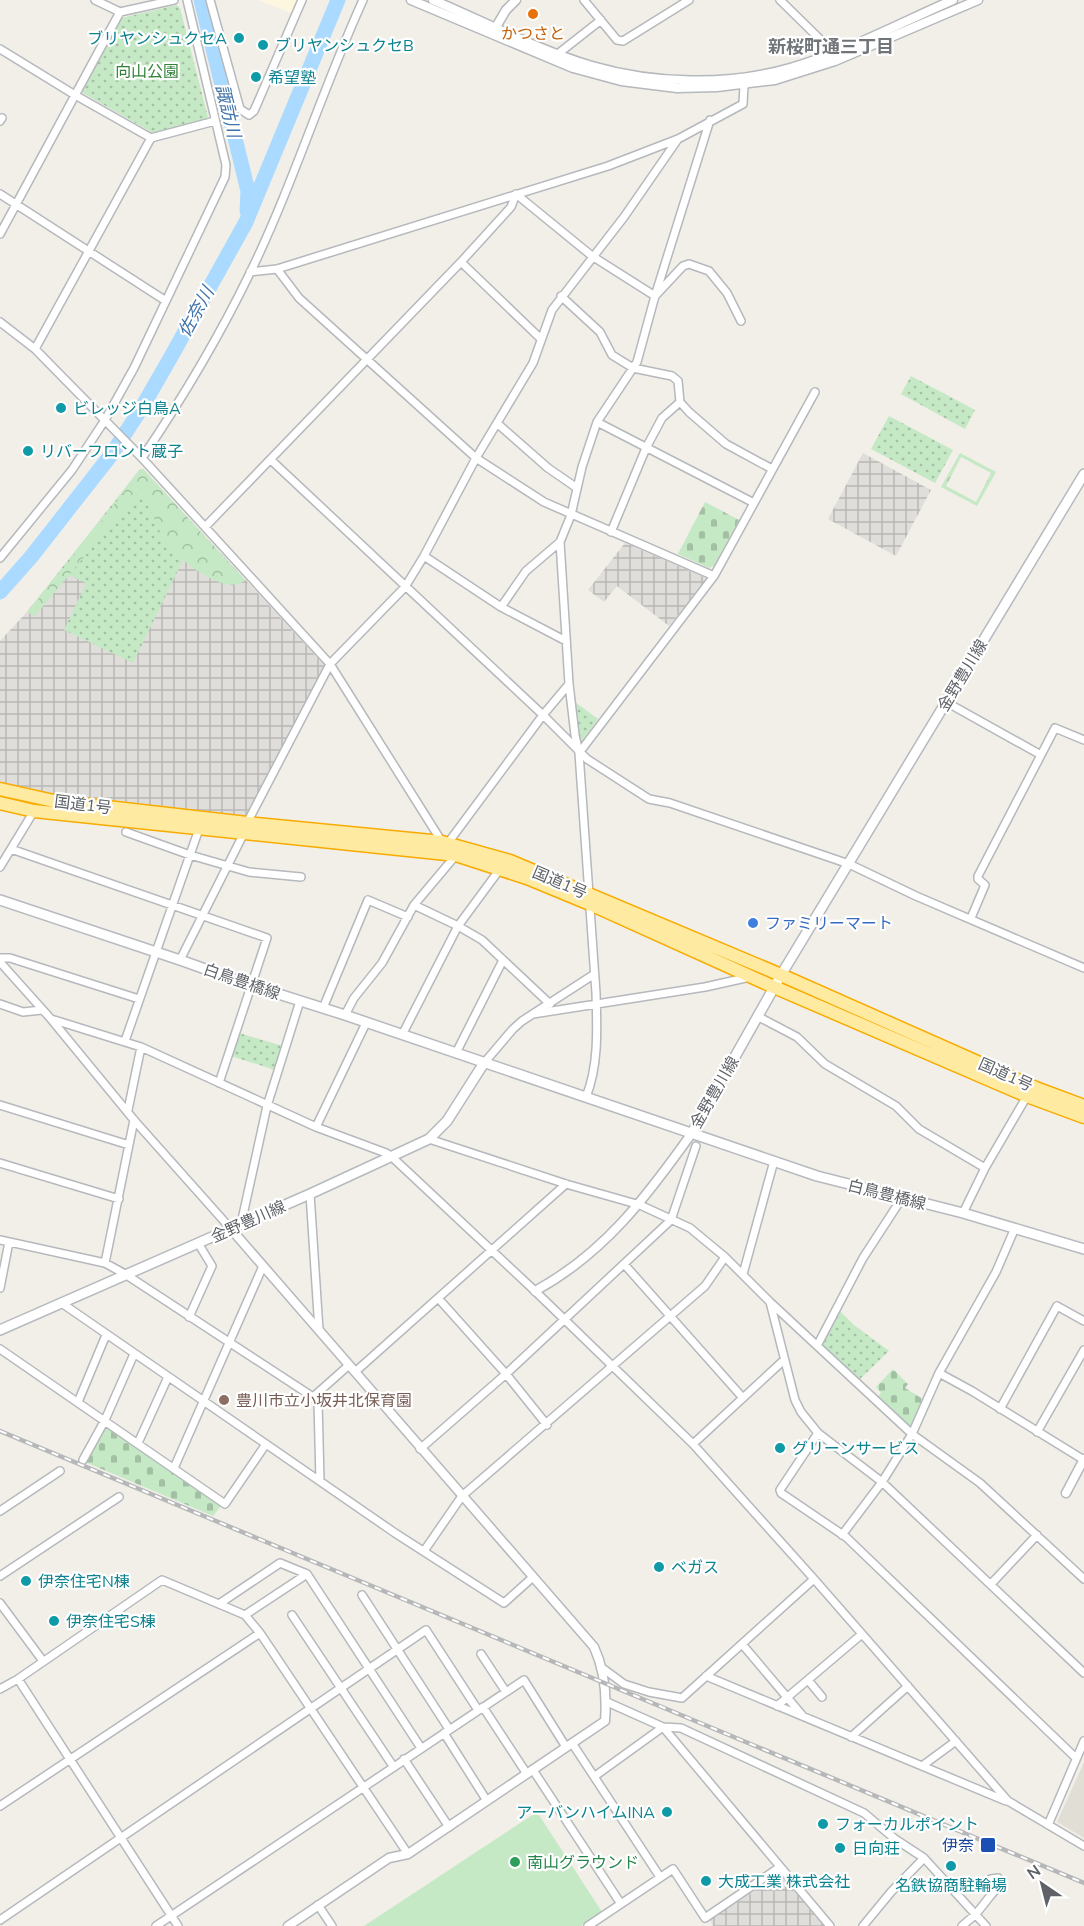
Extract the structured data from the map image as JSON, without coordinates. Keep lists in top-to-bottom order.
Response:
{
  "streets": {
    "highway": ["国道1号"],
    "main road": ["金野豊川線", "白鳥豊橋線"]
  },
  "crossings": [
    ["金野豊川線", "国道1号"],
    ["金野豊川線", "白鳥豊橋線"]
  ],
  "districts": ["新桜町通三丁目"],
  "water": ["諏訪川", "佐奈川"],
  "parks": ["向山公園"],
  "places": {
    "other": [
      "かつさと",
      "ブリヤンシュクセA",
      "ブリヤンシュクセB",
      "希望塾",
      "ビレッジ白鳥A",
      "リバーフロント蔵子",
      "ファミリーマート",
      "豊川市立小坂井北保育園",
      "グリーンサービス",
      "ベガス",
      "伊奈住宅N棟",
      "伊奈住宅S棟",
      "アーバンハイムINA",
      "フォーカルポイント",
      "日向荘",
      "南山グラウンド",
      "名鉄協商駐輪場",
      "大成工業 株式会社"
    ],
    "transit": ["伊奈"]
  },
  "north": "top left"
}
